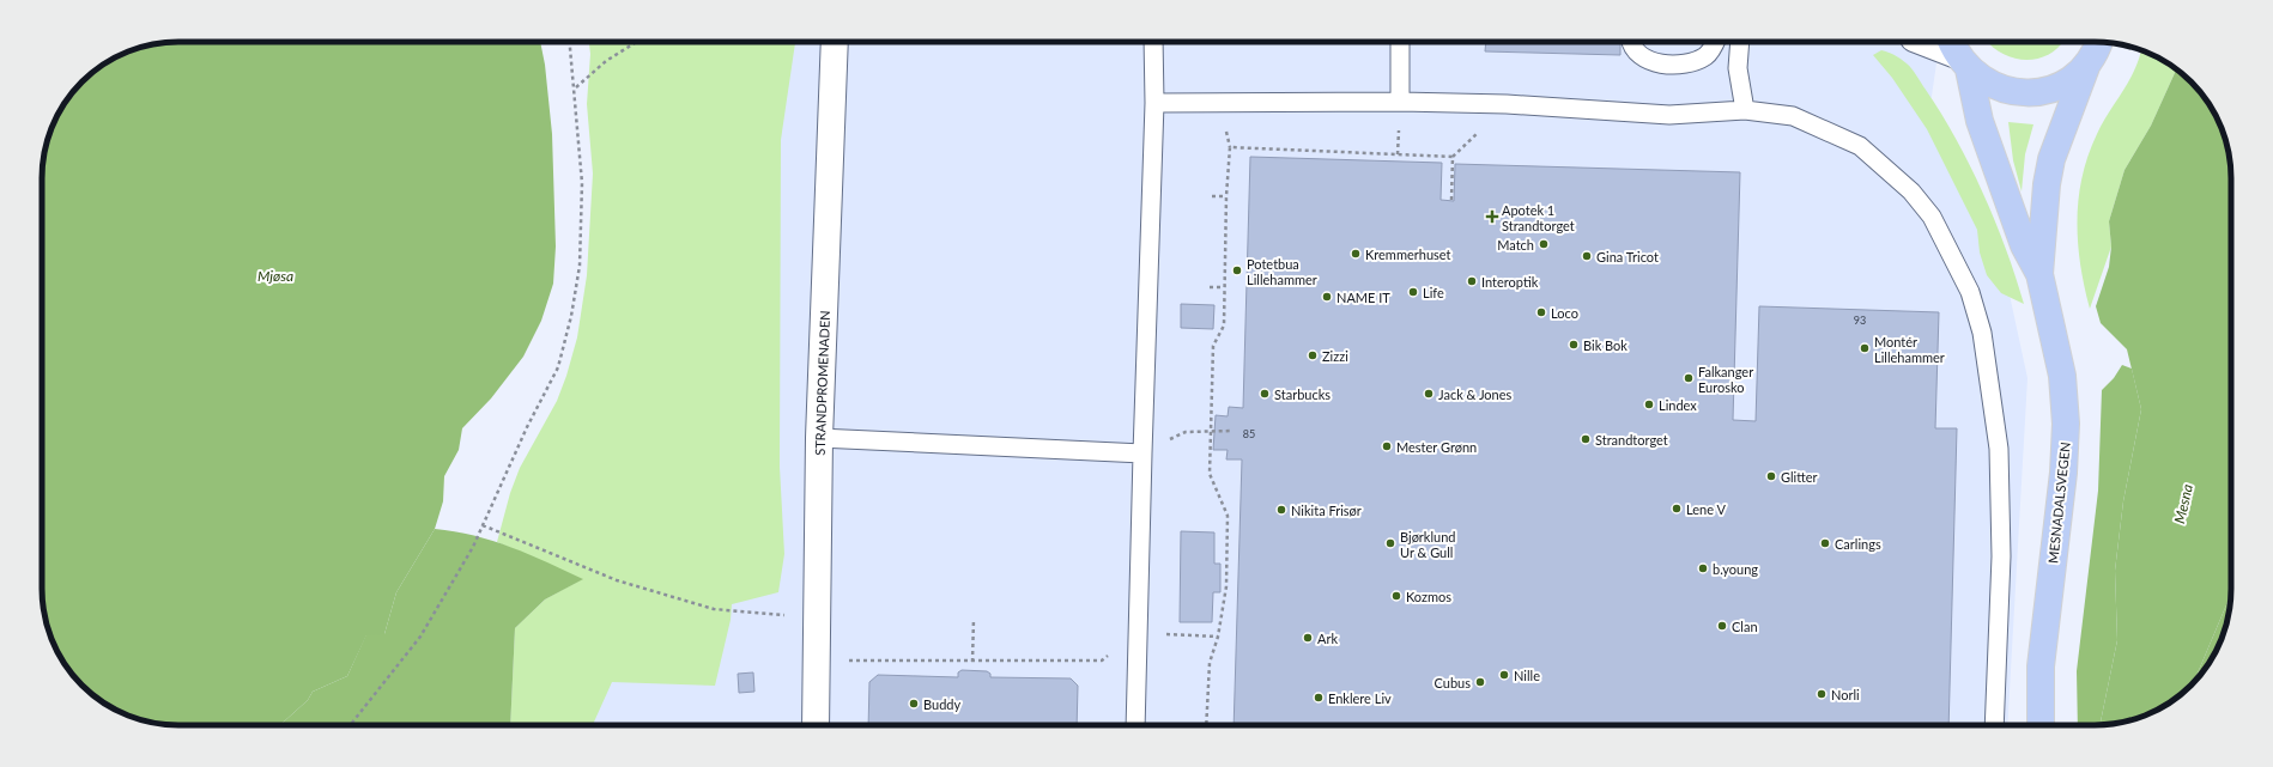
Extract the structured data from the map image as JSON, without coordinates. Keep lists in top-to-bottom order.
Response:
{
  "streets": {
    "highway": ["MESNADALSVEGEN"],
    "street": ["STRANDPROMENADEN"]
  },
  "water": ["Mjøsa", "Mesna"],
  "places": {
    "health": ["Apotek 1 Strandtorget"],
    "other": [
      "Match",
      "Kremmerhuset",
      "Gina Tricot",
      "Potetbua Lillehammer",
      "Interoptik",
      "Life",
      "NAME IT",
      "Loco",
      "Bik Bok",
      "Montér Lillehammer",
      "Zizzi",
      "Falkanger Eurosko",
      "Starbucks",
      "Jack & Jones",
      "Lindex",
      "Strandtorget",
      "Mester Grønn",
      "Glitter",
      "Lene V",
      "Nikita Frisør",
      "Bjørklund Ur & Gull",
      "Carlings",
      "b.young",
      "Kozmos",
      "Clan",
      "Ark",
      "Nille",
      "Cubus",
      "Norli",
      "Enklere Liv",
      "Buddy"
    ]
  },
  "house_numbers": ["93", "85"]
}
